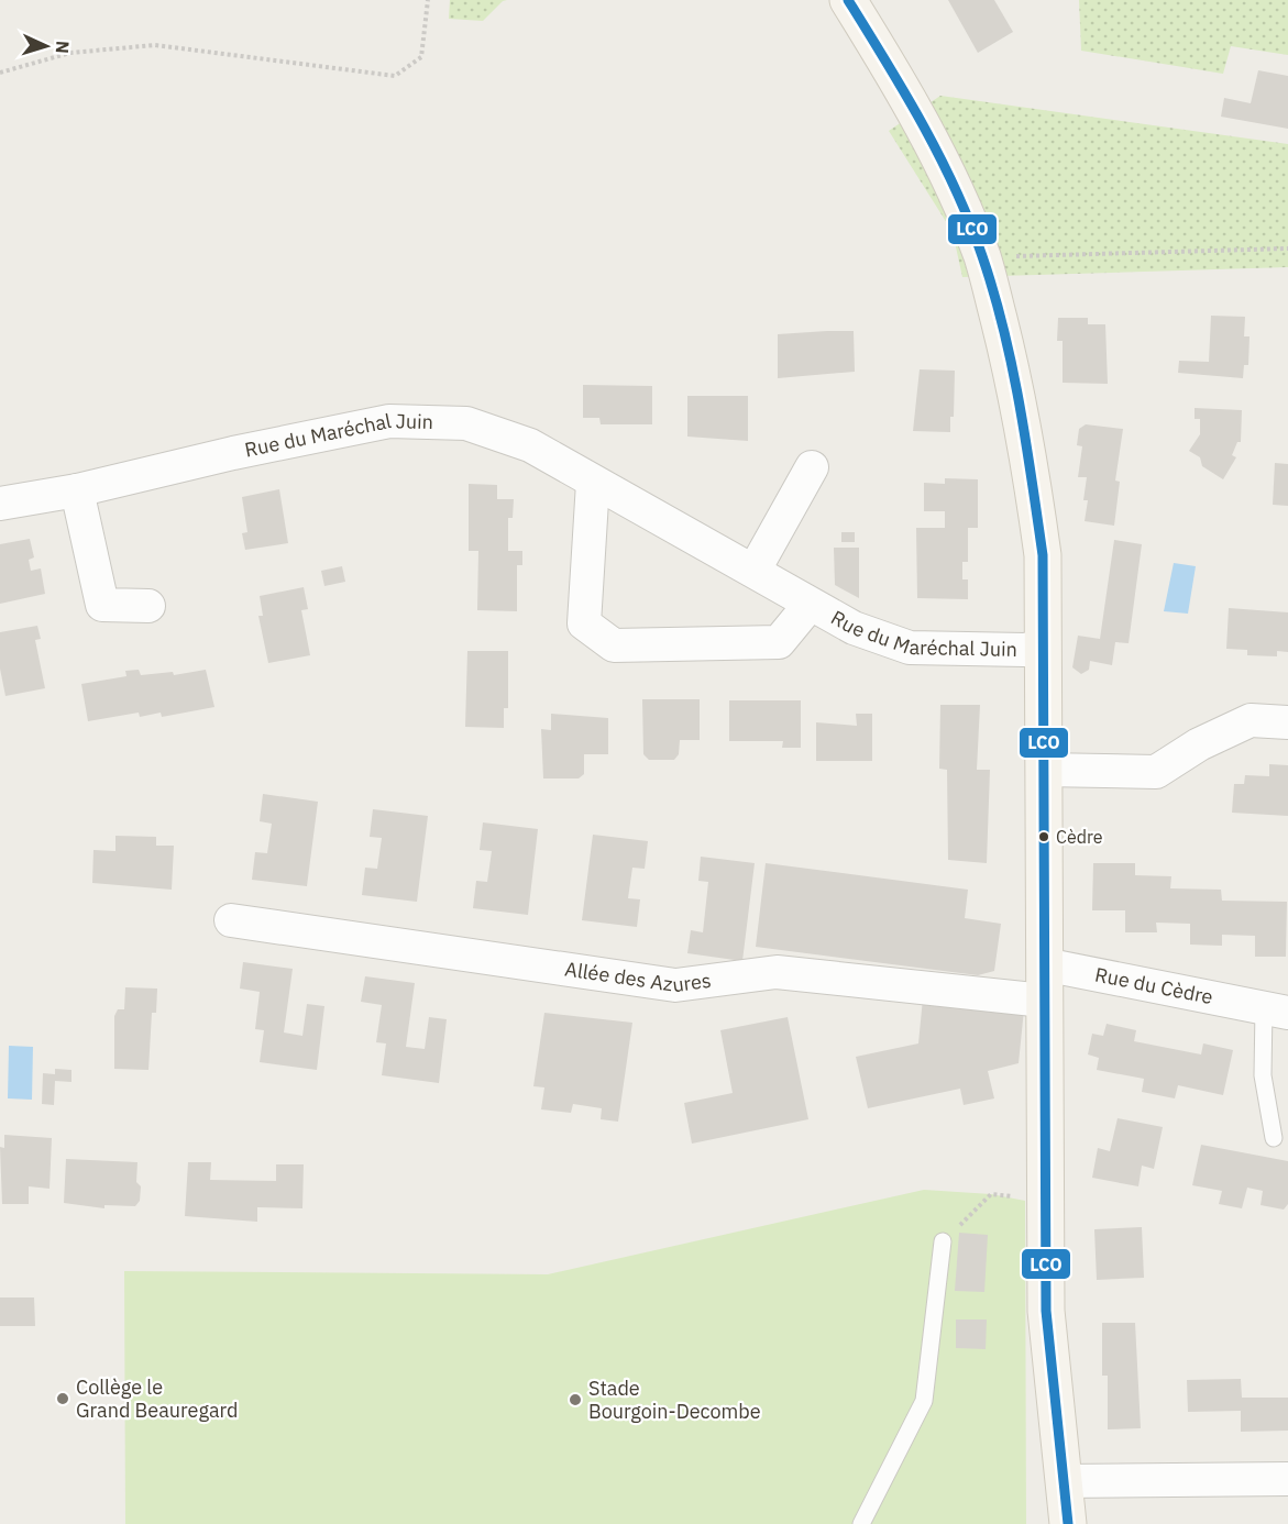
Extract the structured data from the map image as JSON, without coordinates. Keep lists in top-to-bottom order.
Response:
{
  "streets": {
    "street": ["Rue du Maréchal Juin", "Allée des Azures", "Rue du Cèdre"]
  },
  "places": ["Cèdre", "Collège le Grand Beauregard", "Stade Bourgoin-Decombe"],
  "lines": ["transit line LCO"],
  "north": "right"
}
